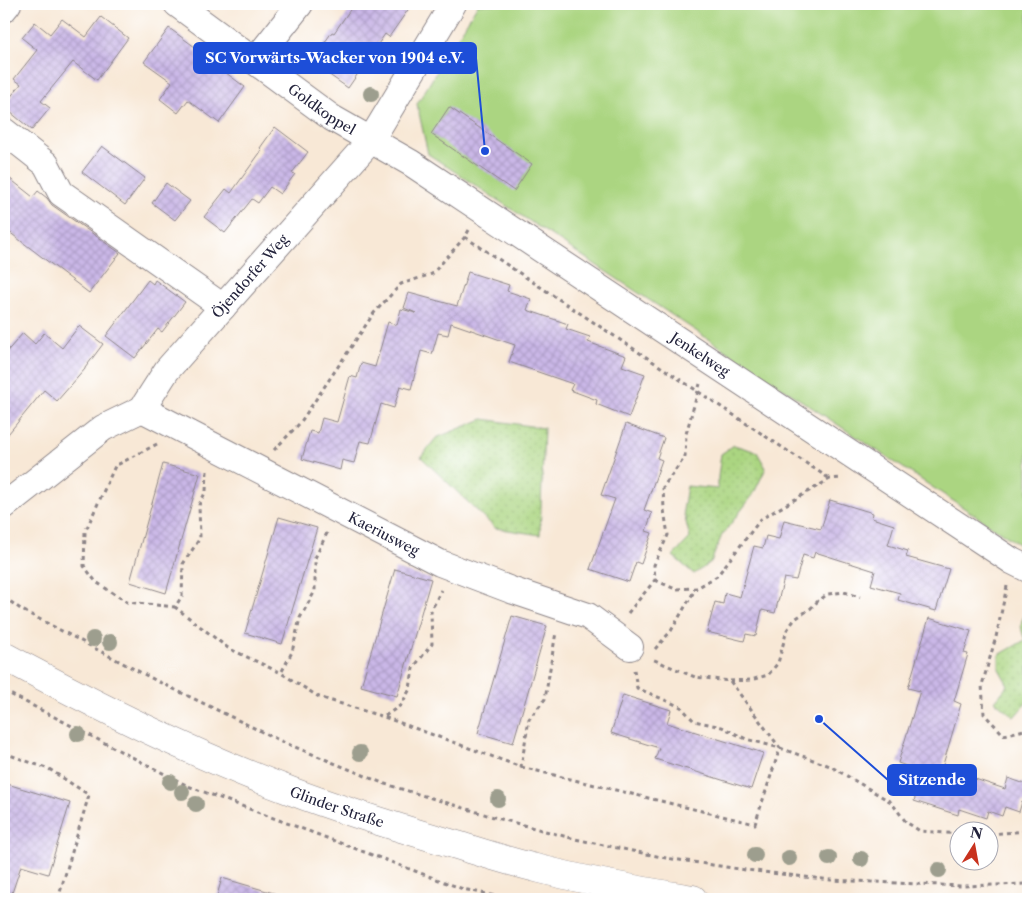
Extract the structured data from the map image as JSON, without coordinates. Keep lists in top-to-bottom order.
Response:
{
  "streets": {
    "main road": ["Glinder Straße"],
    "street": [
      "Goldkoppel",
      "Öjendorfer Weg",
      "Jenkelweg",
      "Kaeriusweg"
    ]
  },
  "crossings": [
    ["Goldkoppel", "Öjendorfer Weg"],
    ["Goldkoppel", "Jenkelweg"],
    ["Öjendorfer Weg", "Jenkelweg"],
    ["Öjendorfer Weg", "Kaeriusweg"]
  ],
  "places": ["SC Vorwärts-Wacker von 1904 e.V.", "Sitzende"],
  "north": "top"
}
